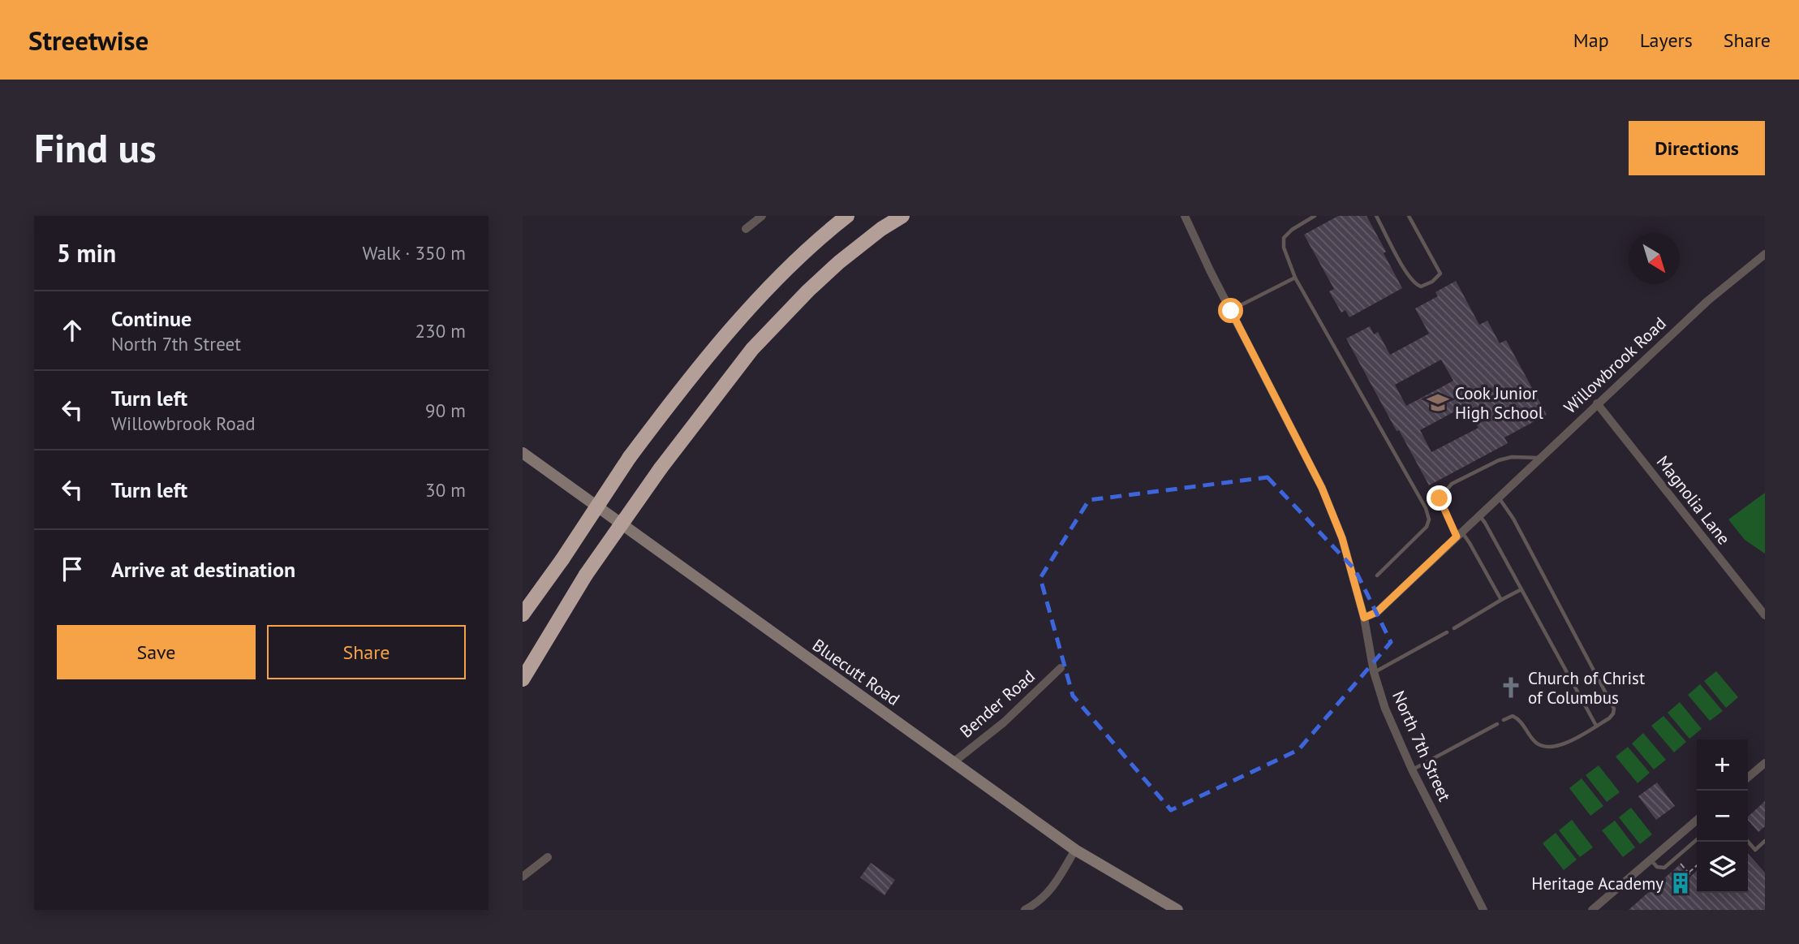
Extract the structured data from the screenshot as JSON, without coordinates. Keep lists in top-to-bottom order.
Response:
{
  "streets": {
    "street": [
      "Willowbrook Road",
      "Magnolia Lane",
      "Bluecutt Road",
      "Bender Road",
      "North 7th Street"
    ]
  },
  "crossings": [
    ["Willowbrook Road", "Magnolia Lane"],
    ["Willowbrook Road", "North 7th Street"],
    ["Bluecutt Road", "Bender Road"]
  ],
  "places": {
    "school or university": ["Cook Junior High School"],
    "church": ["Church of Christ of Columbus"],
    "building": ["Heritage Academy"]
  },
  "north": "bottom right",
  "page": {
    "header": "Streetwise",
    "nav": ["Map", "Layers", "Share"],
    "buttons": [
      "Directions",
      ["Save", "Share"]
    ],
    "title": "Find us",
    "heading": ["5 min", "Walk · 350 m"],
    "list": [
      ["Continue", "North 7th Street", "230 m"],
      ["Turn left", "Willowbrook Road", "90 m"],
      ["Turn left", "30 m"],
      "Arrive at destination"
    ],
    "map_buttons": ["+", "−"]
  }
}
